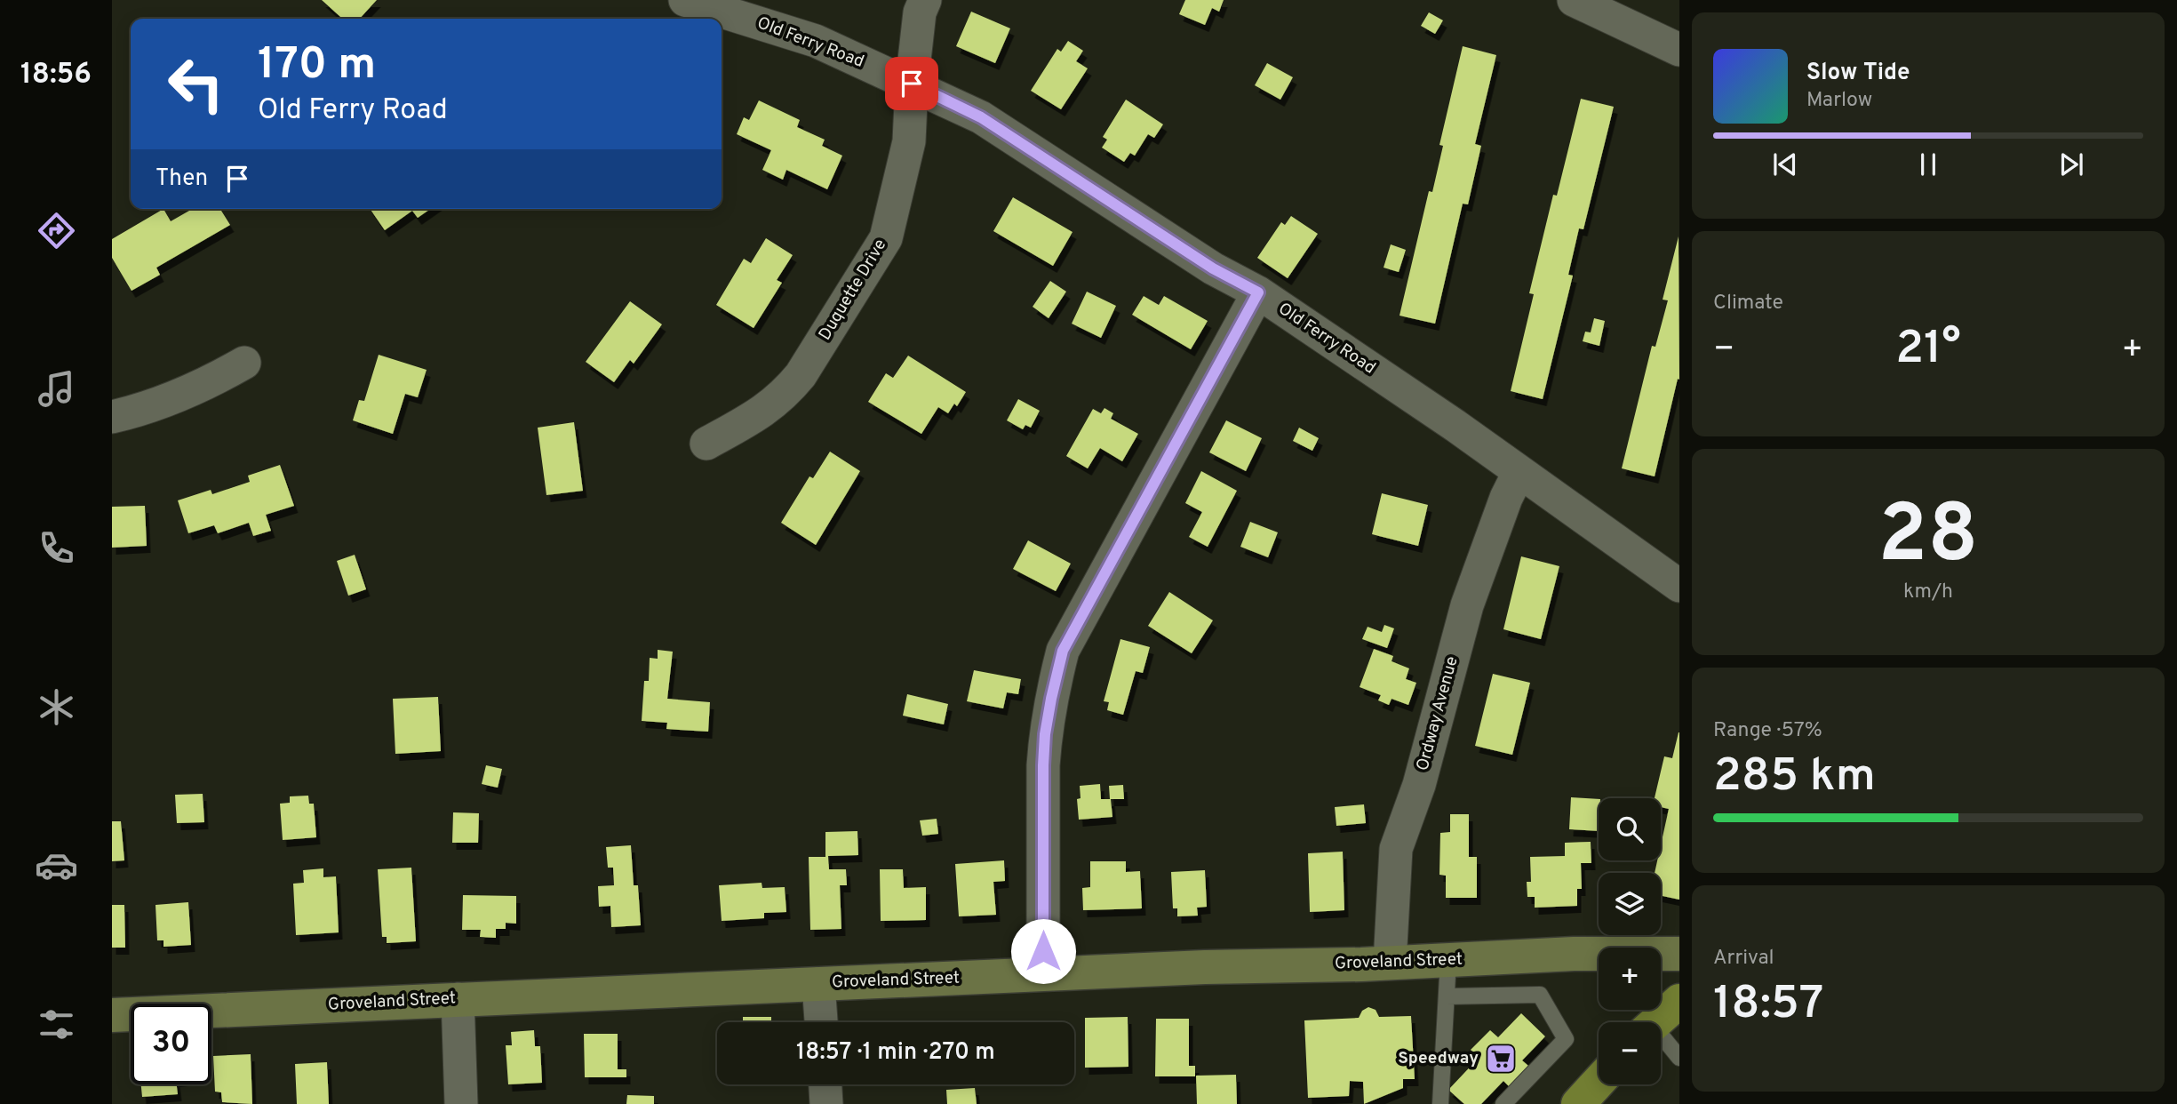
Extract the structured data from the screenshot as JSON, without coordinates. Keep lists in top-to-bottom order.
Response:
{
  "streets": {
    "main road": ["Groveland Street"],
    "street": ["Old Ferry Road", "Duquette Drive", "Ordway Avenue"]
  },
  "crossings": [
    ["Old Ferry Road", "Duquette Drive"],
    ["Old Ferry Road", "Ordway Avenue"],
    ["Ordway Avenue", "Groveland Street"]
  ],
  "places": {
    "supermarket": ["Speedway"]
  },
  "page": {
    "tabs": "18:56",
    "turn": ["170 m", "Old Ferry Road"],
    "song": ["Slow Tide", "Marlow"],
    "then": "Then",
    "tile": [
      "Climate",
      ["28", "km/h"],
      ["Range · 57%", "285 km"],
      ["Arrival", "18:57"]
    ],
    "heat": ["−", "21°", "+"],
    "map_buttons": ["+", "−"],
    "limit": "30",
    "trip": "18:57 · 1 min · 270 m"
  }
}
